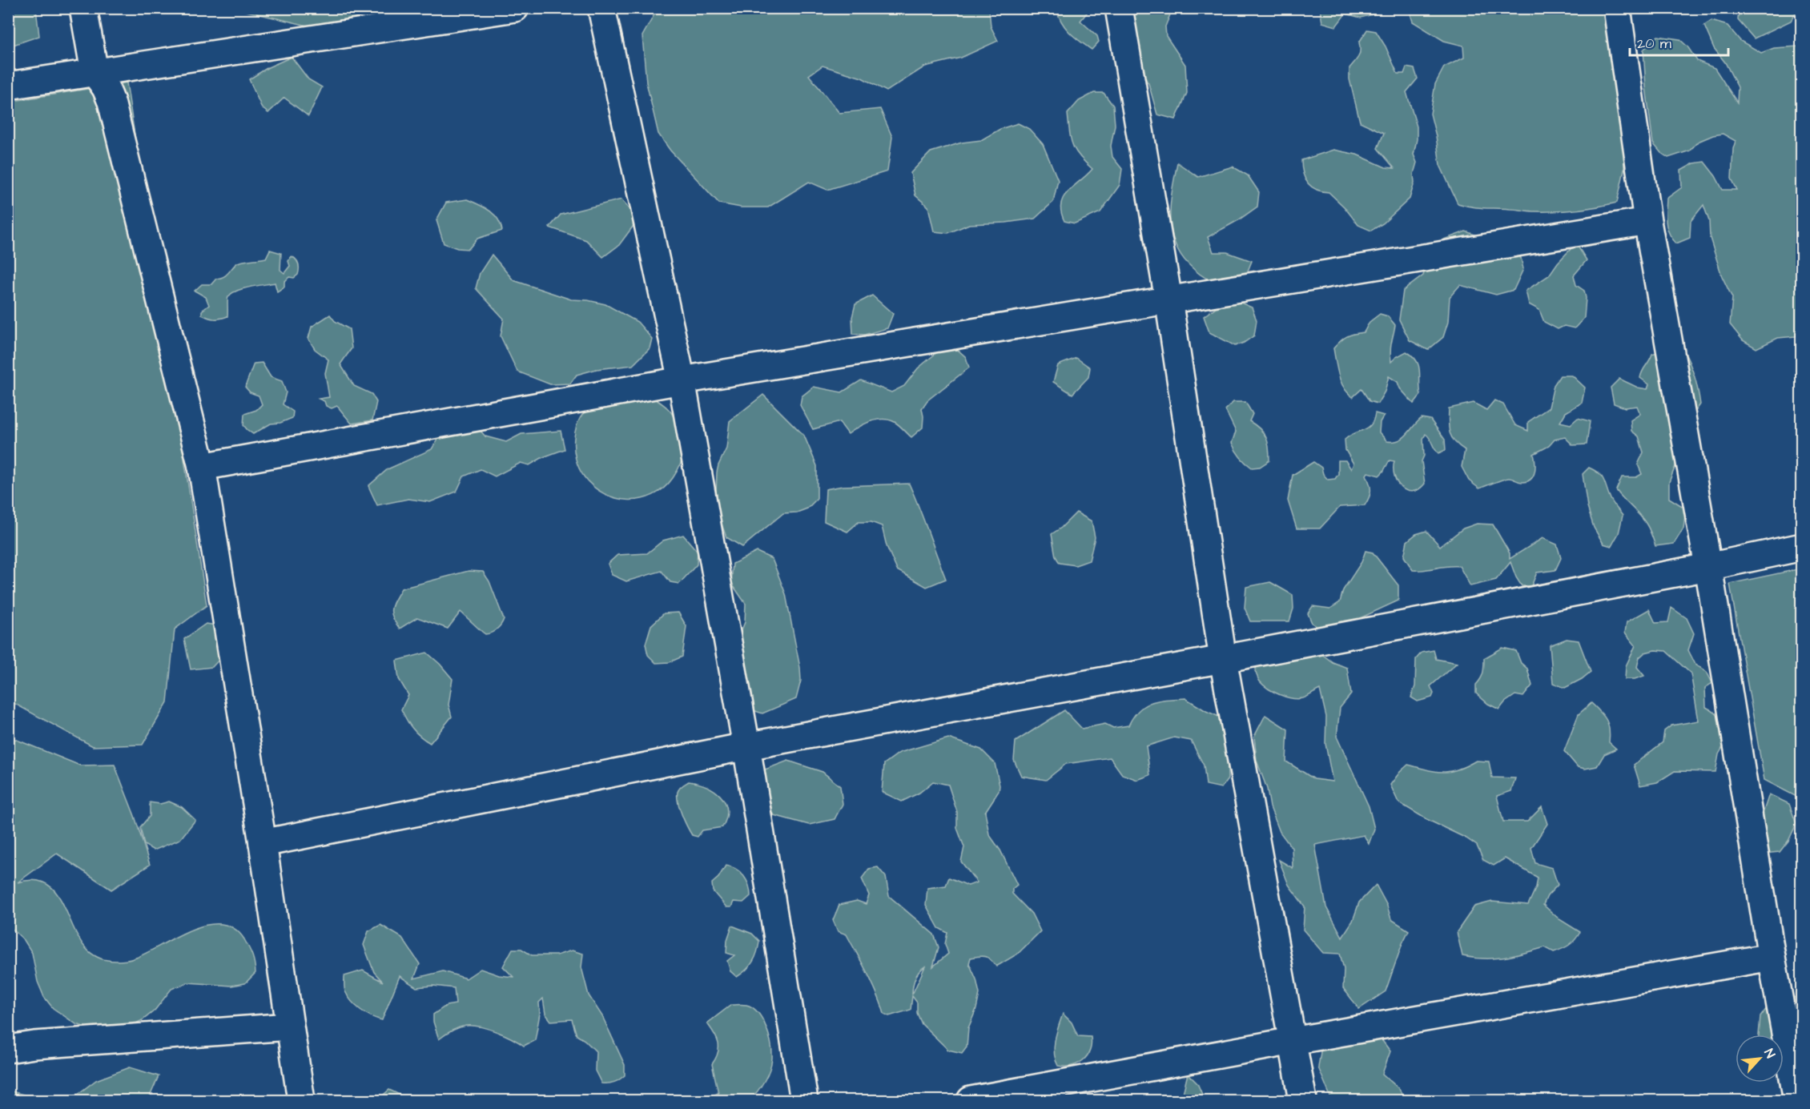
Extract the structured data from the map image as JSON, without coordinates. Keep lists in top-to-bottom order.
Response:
{
  "scale_bar": "20 m",
  "north": "top right"
}
